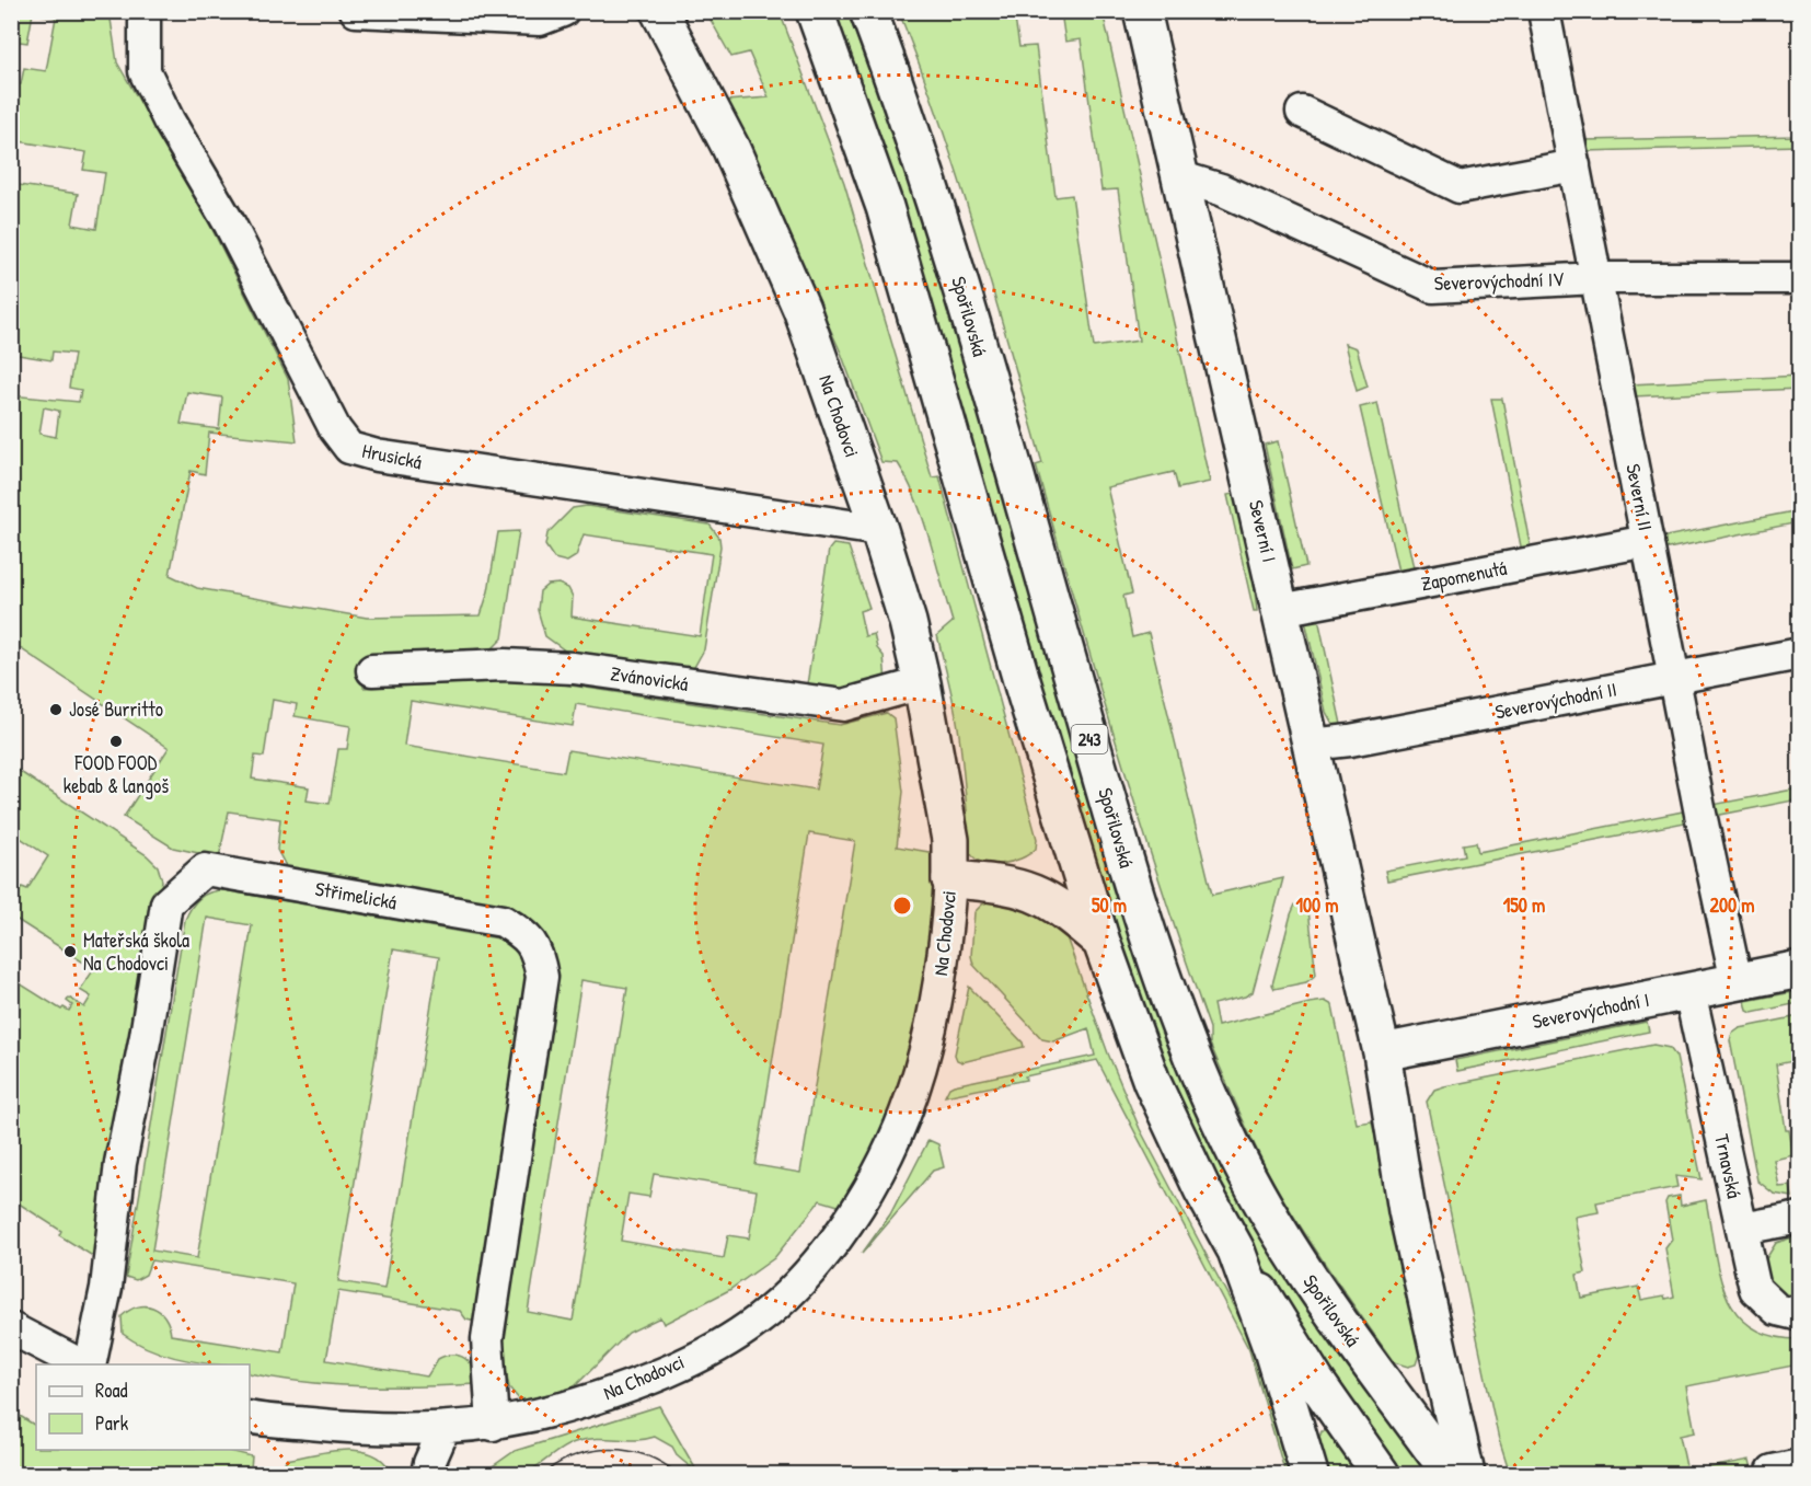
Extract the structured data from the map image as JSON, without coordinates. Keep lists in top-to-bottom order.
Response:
{
  "streets": {
    "main road": [
      "Spořilovská",
      "Na Chodovci",
      "Severní I",
      "243",
      "Severovýchodní I"
    ],
    "street": [
      "Severovýchodní IV",
      "Hrusická",
      "Severní II",
      "Zapomenutá",
      "Zvánovická",
      "Severovýchodní II",
      "Střimelická",
      "Trnavská"
    ]
  },
  "crossings": [
    ["Severovýchodní IV", "Severní II"],
    ["Severovýchodní IV", "Severní I"],
    ["Na Chodovci", "Hrusická"],
    ["Na Chodovci", "Zvánovická"],
    ["Na Chodovci", "Střimelická"],
    ["Severní II", "Zapomenutá"],
    ["Severní II", "Severovýchodní II"],
    ["Severní II", "Severovýchodní I"],
    ["Severní I", "Zapomenutá"],
    ["Severní I", "Severovýchodní II"],
    ["Severní I", "Severovýchodní I"],
    ["Severovýchodní I", "Trnavská"]
  ],
  "places": ["José Burritto", "FOOD FOOD kebab & langoš", "Mateřská škola Na Chodovci"],
  "legend": ["Road", "Park"],
  "rings": [
    "50 m",
    "100 m",
    "150 m",
    "200 m"
  ]
}
